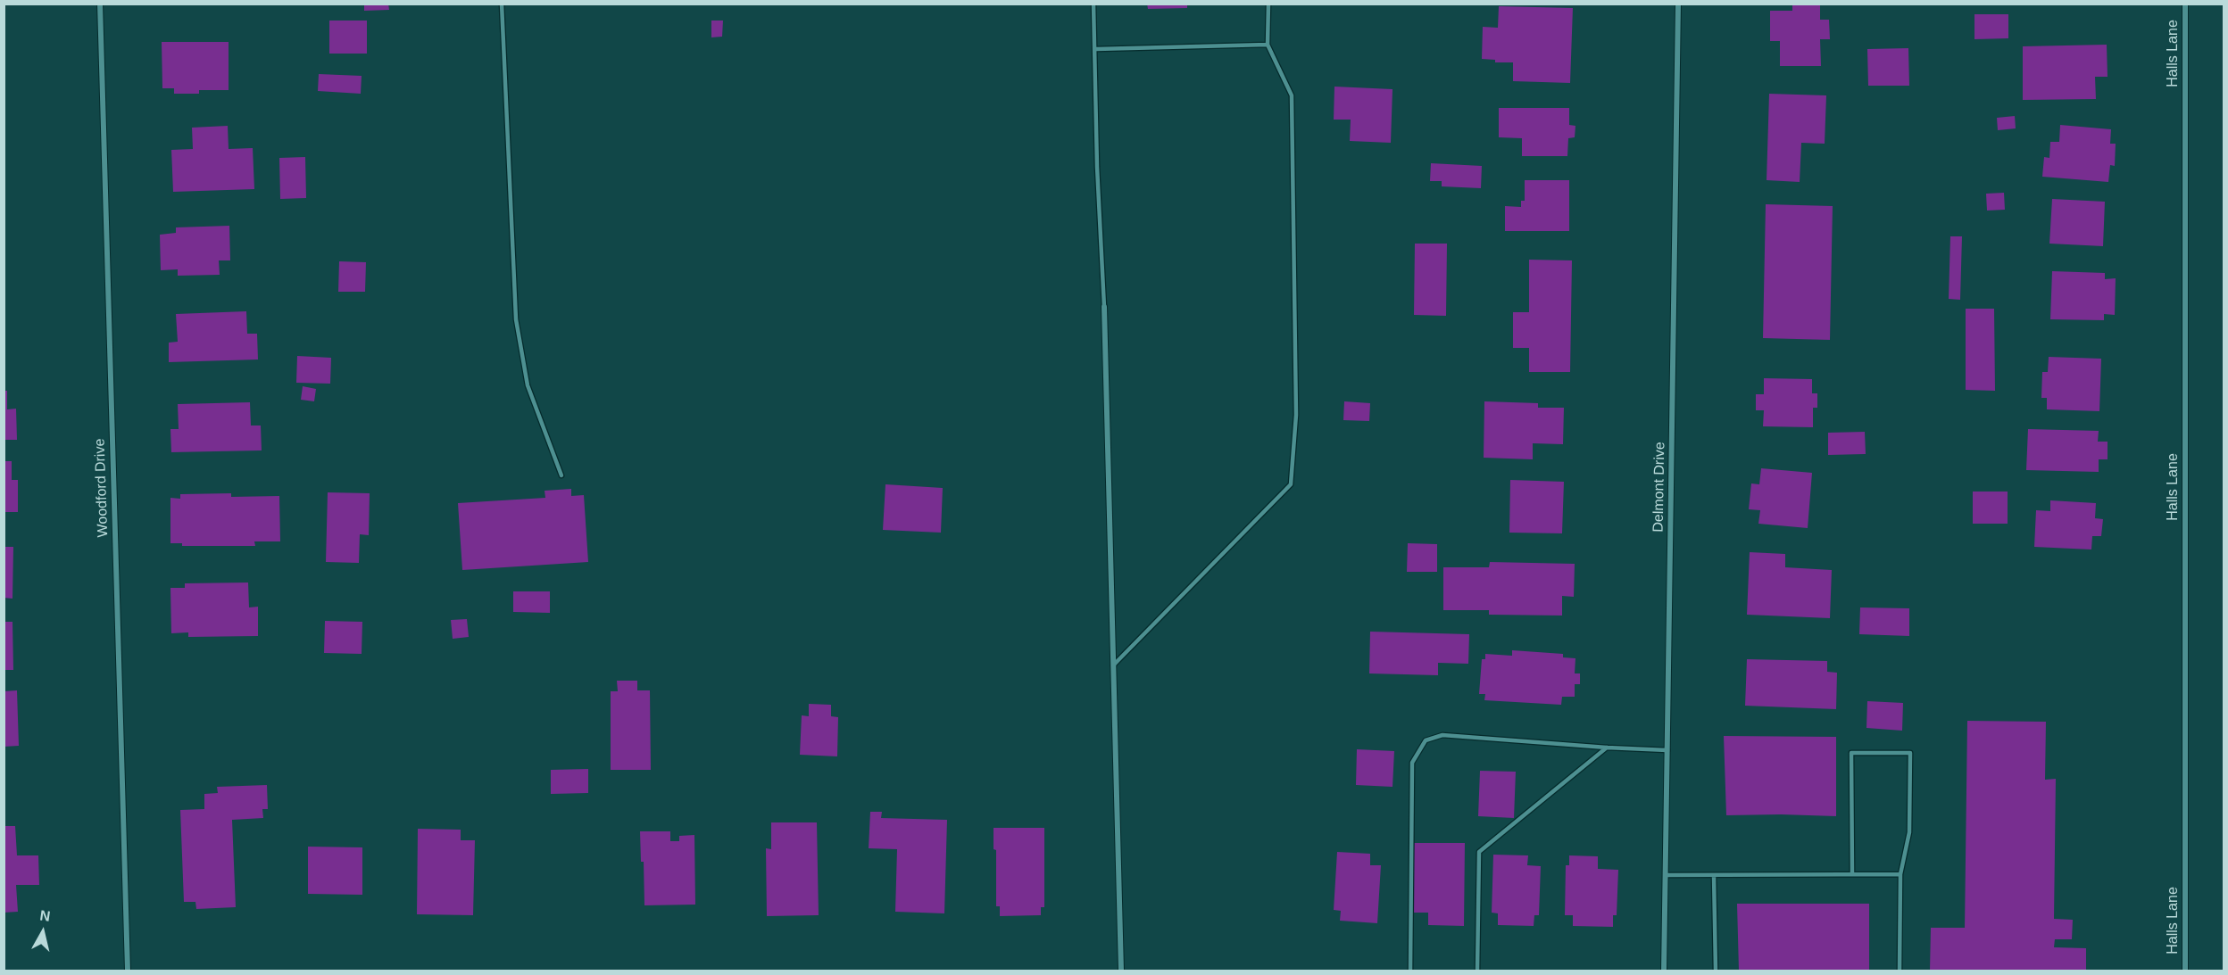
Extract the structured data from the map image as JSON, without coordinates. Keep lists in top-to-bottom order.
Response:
{
  "streets": {
    "street": ["Halls Lane", "Delmont Drive", "Woodford Drive"]
  },
  "north": "top"
}
